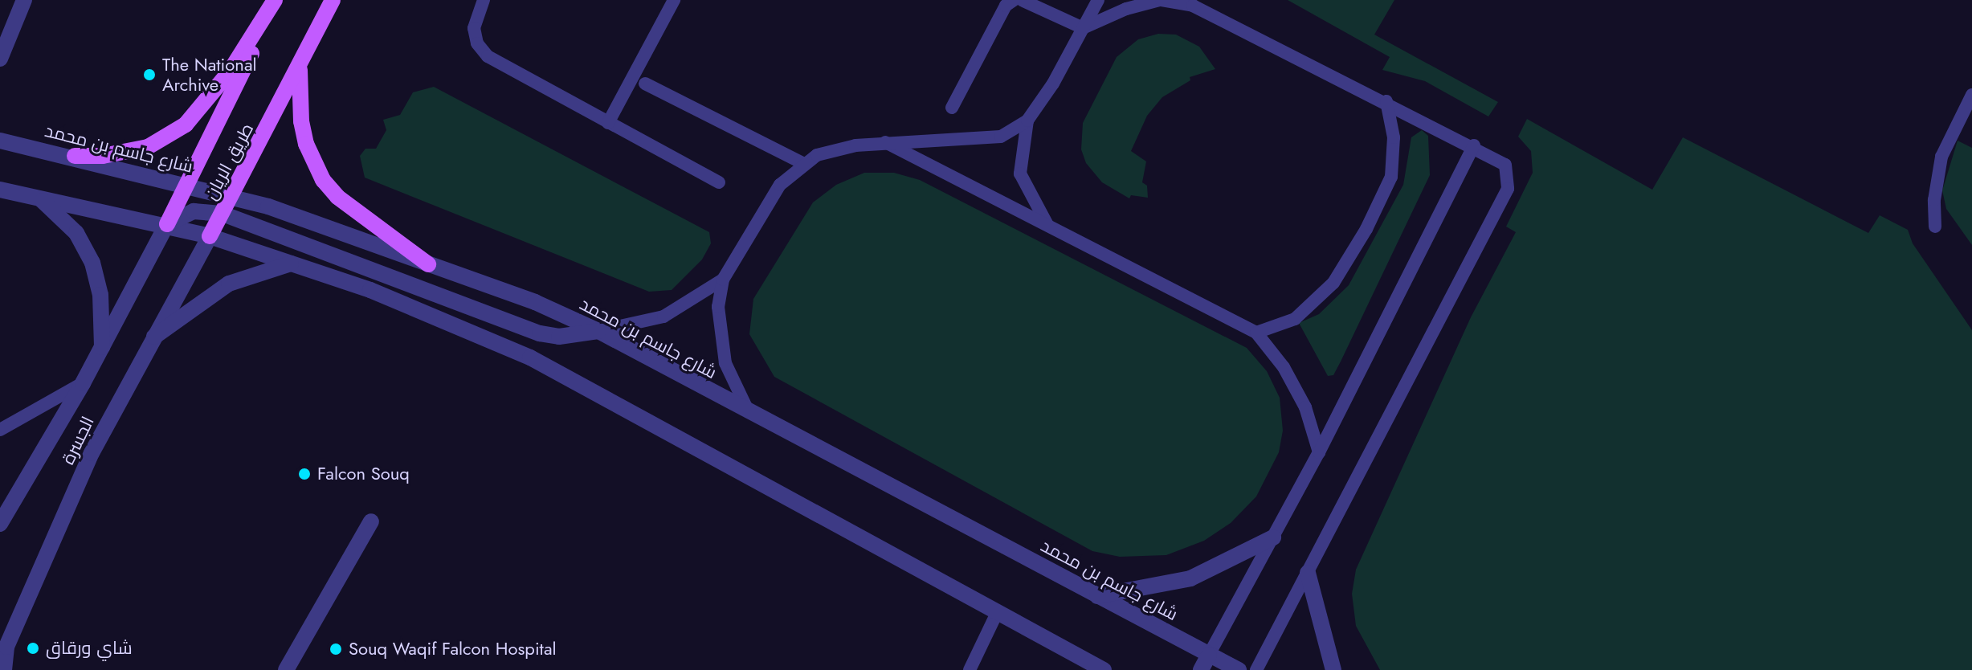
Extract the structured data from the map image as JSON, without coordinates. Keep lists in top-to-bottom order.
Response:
{
  "streets": {
    "main road": ["طريق الريان"],
    "street": ["شارع جاسم بن محمد", "الجسرة"]
  },
  "crossings": [
    ["شارع جاسم بن محمد", "طريق الريان"],
    ["طريق الريان", "الجسرة"]
  ],
  "places": [
    "The National Archive",
    "Falcon Souq",
    "شاي ورقاق",
    "Souq Waqif Falcon Hospital"
  ]
}
